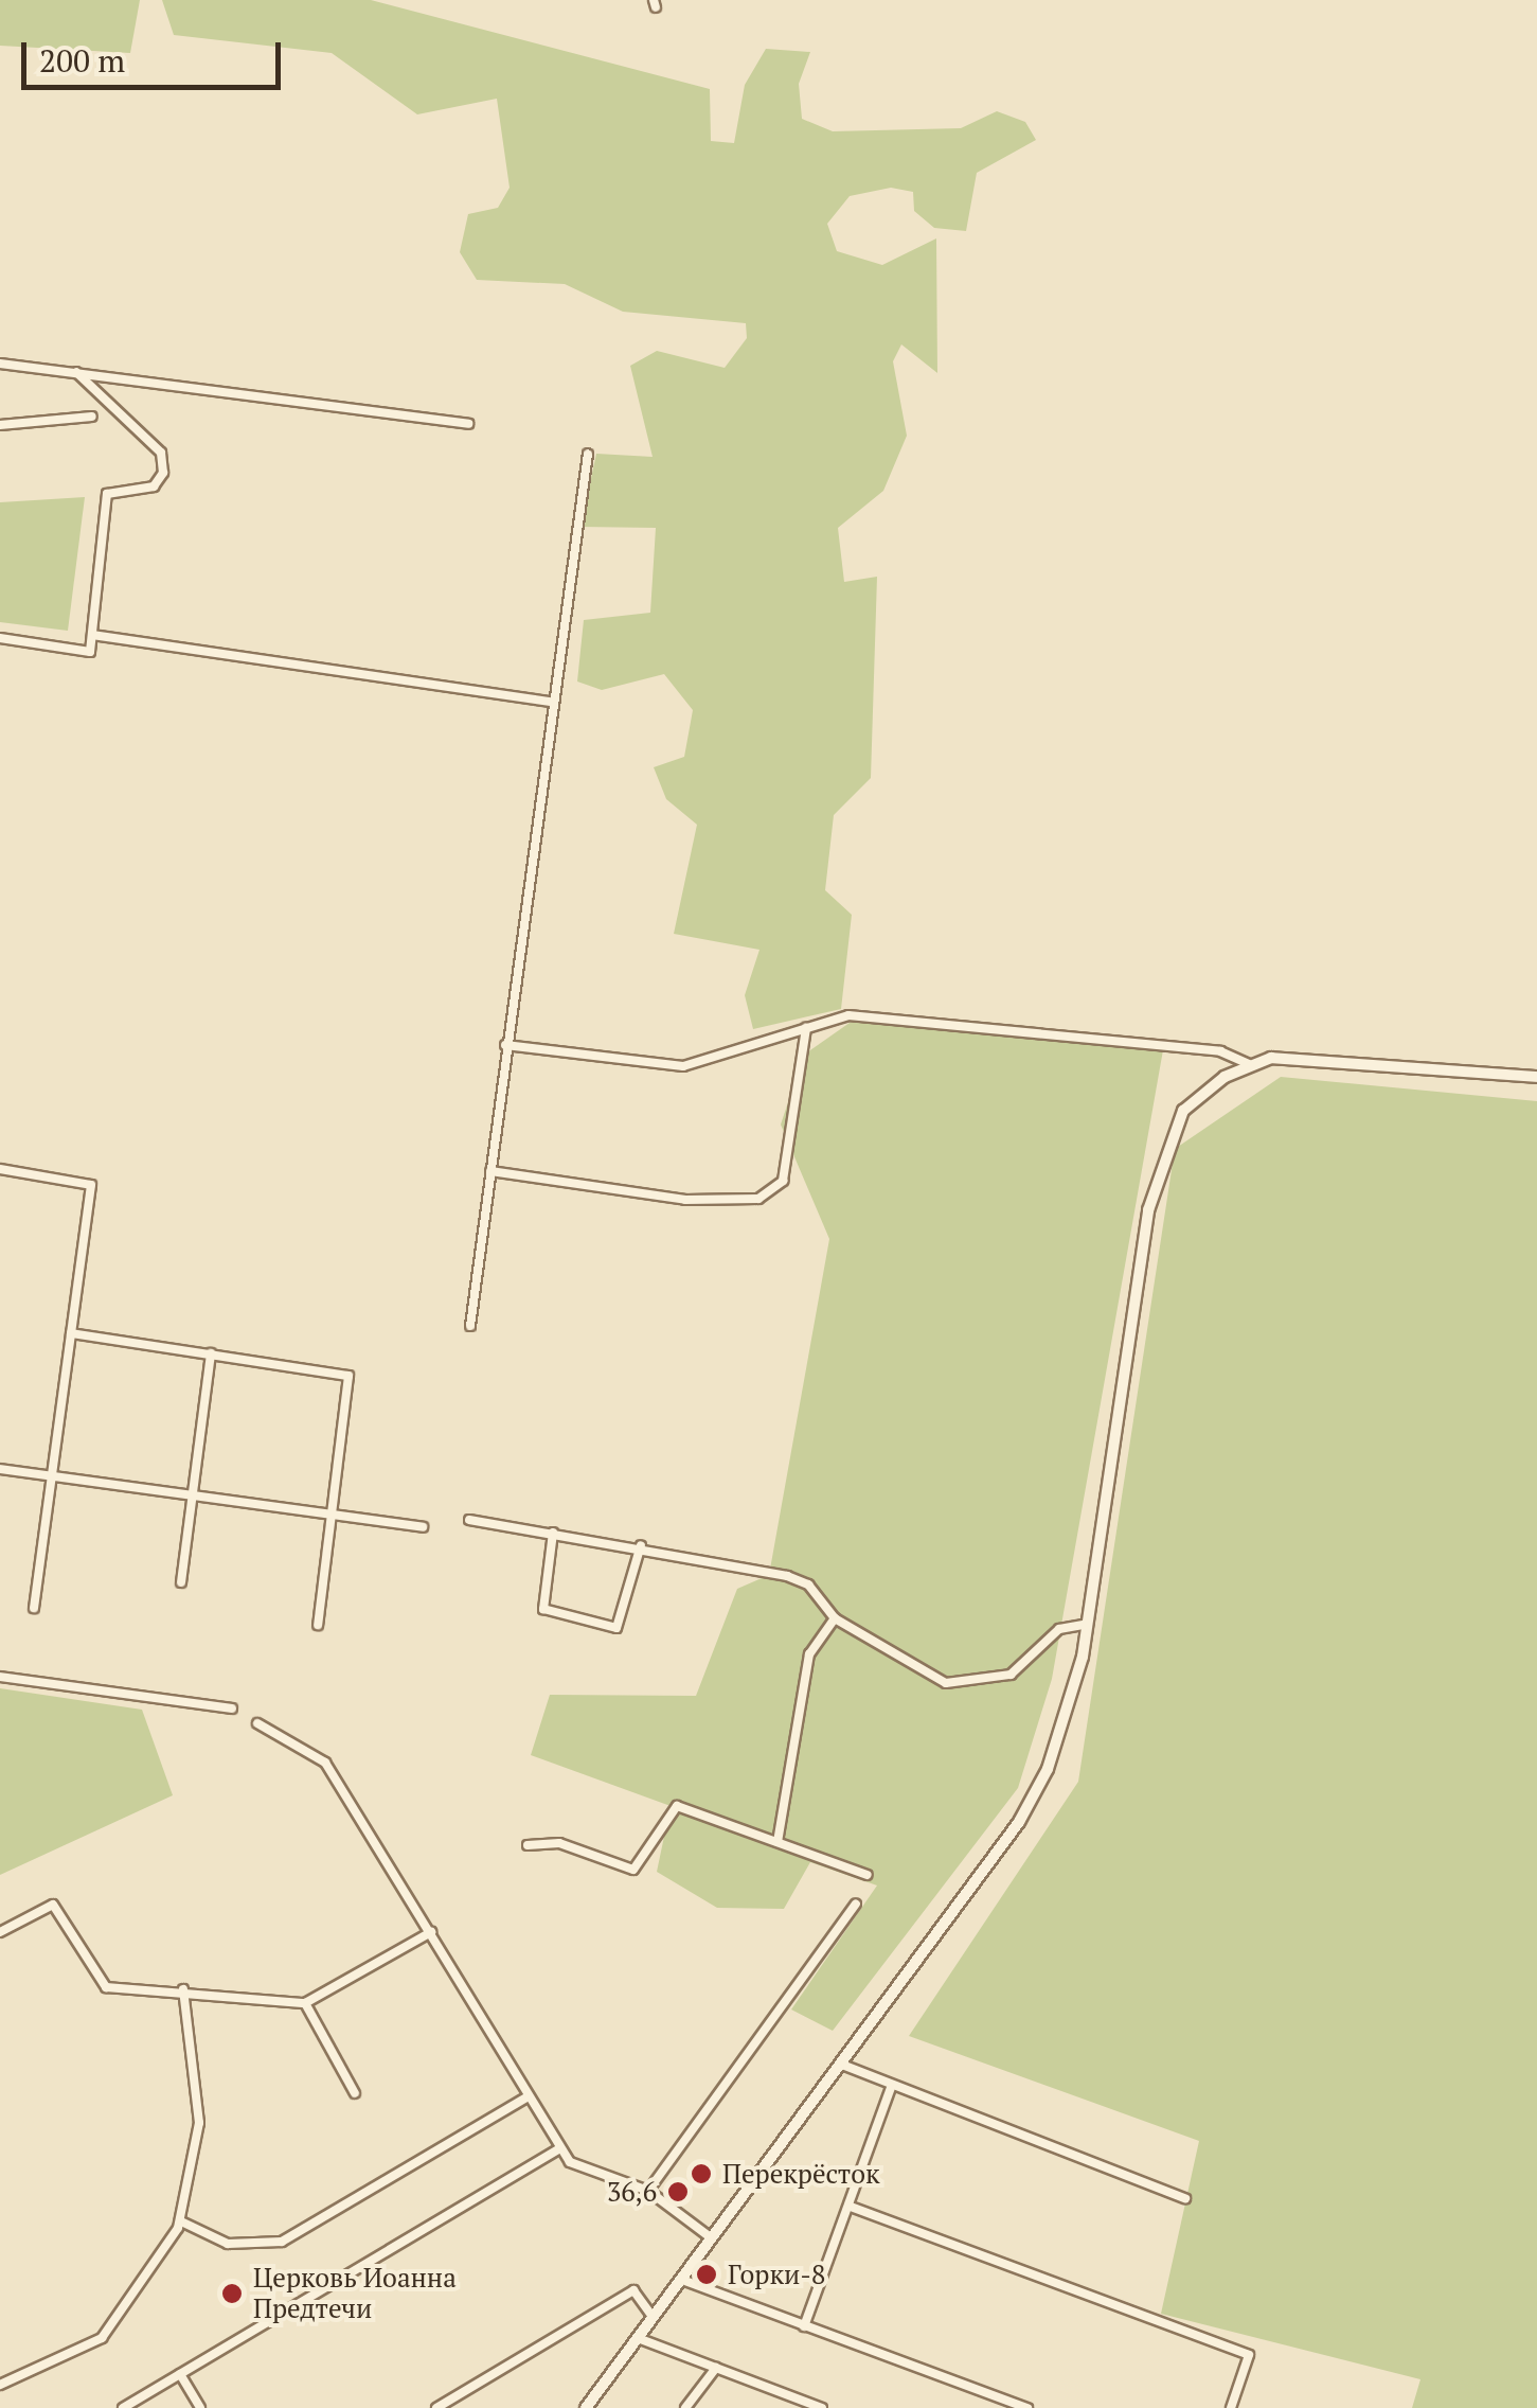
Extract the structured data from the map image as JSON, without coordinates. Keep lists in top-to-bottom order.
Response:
{
  "places": [
    "Перекрёсток",
    "36,6",
    "Горки-8",
    "Церковь Иоанна Предтечи"
  ],
  "scale_bar": "200 m"
}
